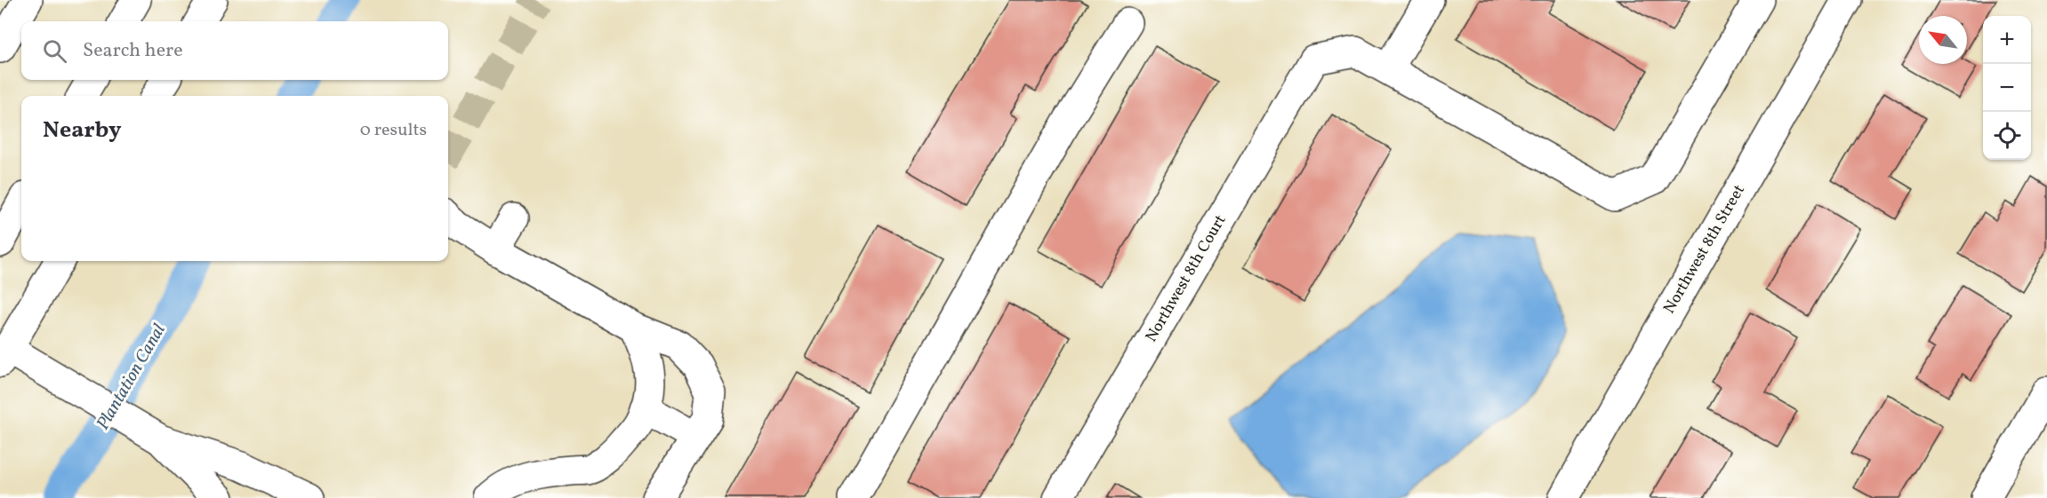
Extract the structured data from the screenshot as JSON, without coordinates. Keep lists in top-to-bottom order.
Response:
{
  "streets": {
    "street": ["Northwest 8th Street", "Northwest 8th Court"]
  },
  "water": ["Plantation Canal"],
  "north": "top left",
  "page": {
    "map_buttons": ["+", "−"],
    "search": "Search here",
    "heading": ["Nearby", "0 results"]
  }
}
